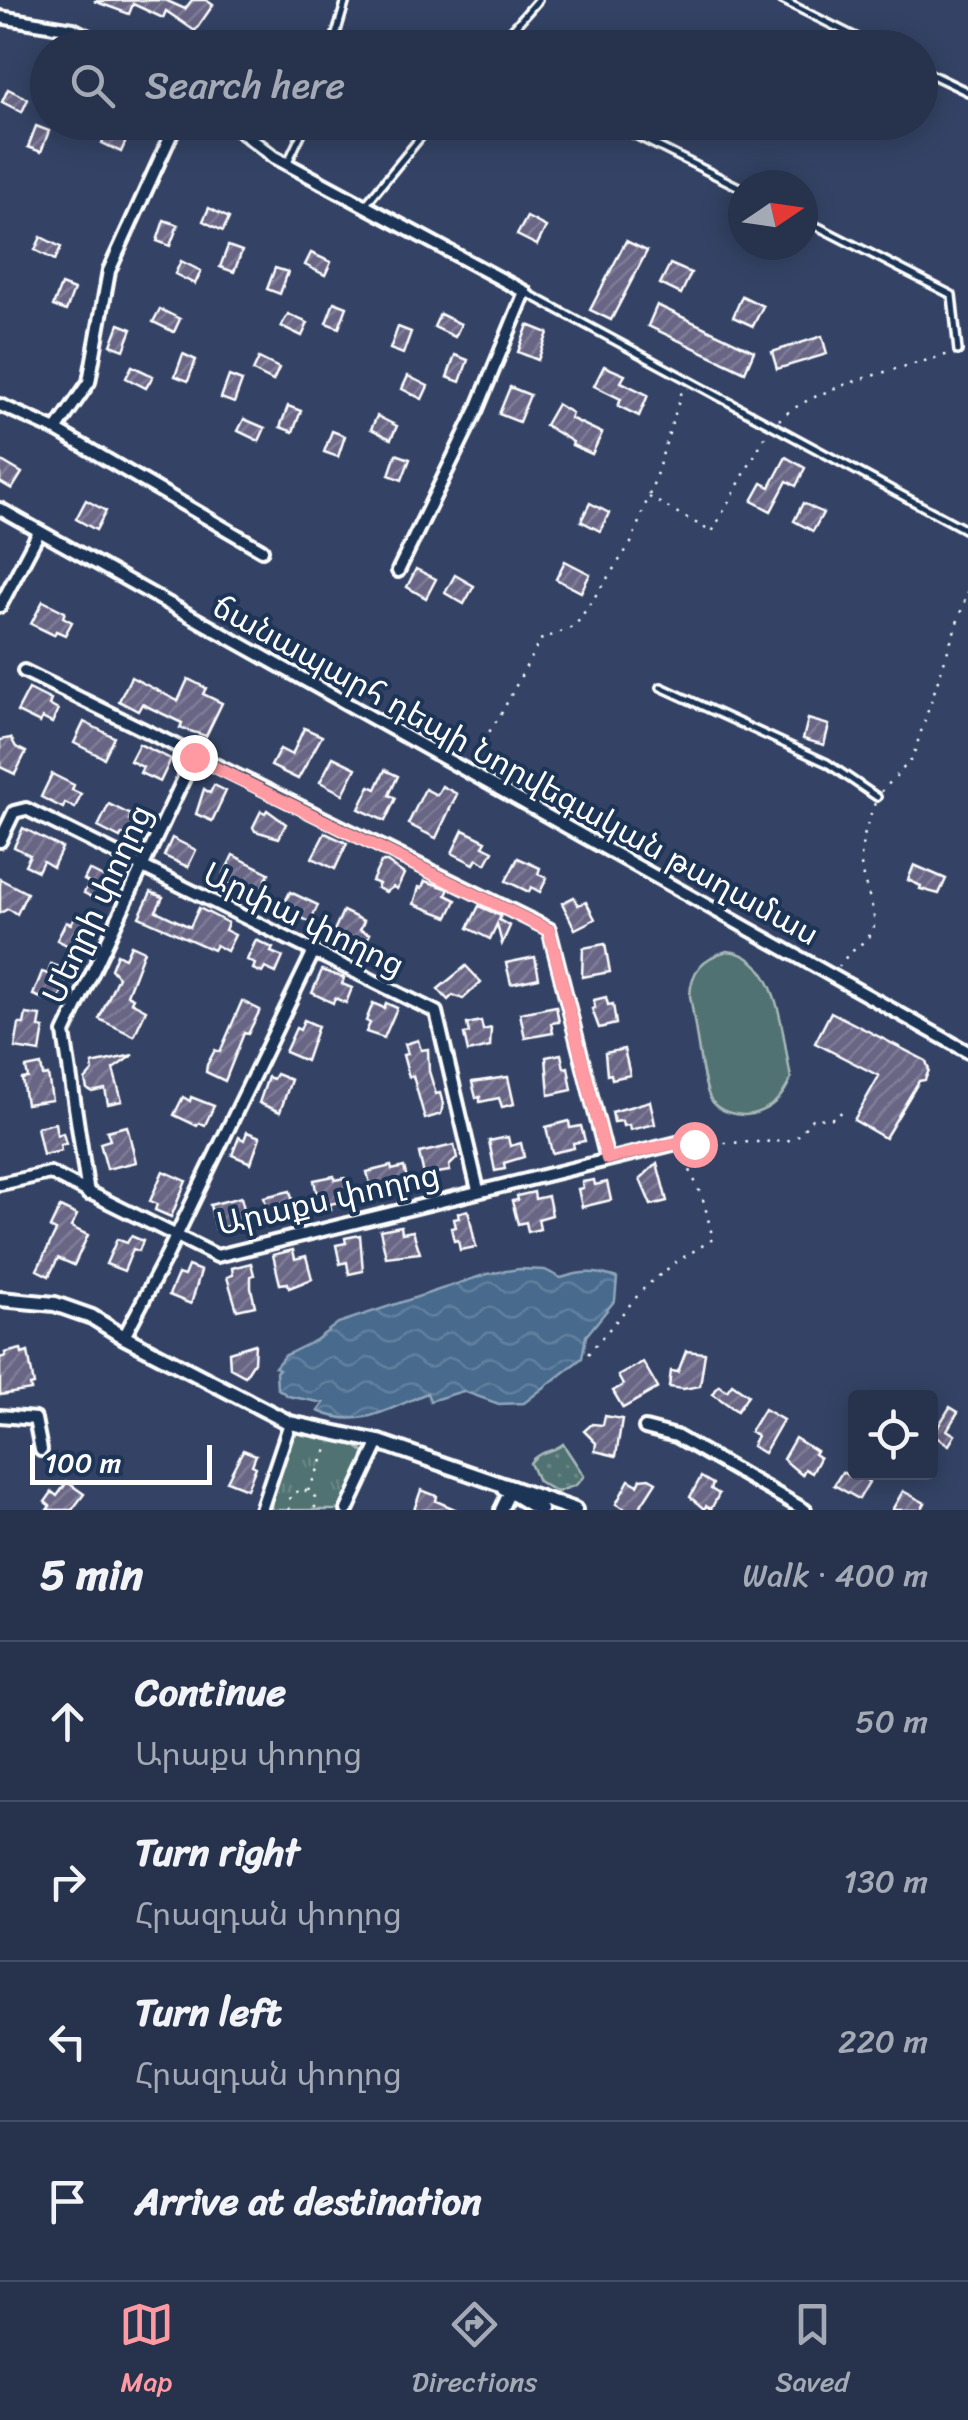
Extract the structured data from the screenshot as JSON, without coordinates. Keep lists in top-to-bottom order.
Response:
{
  "streets": {
    "street": [
      "ճանապարհ դեպի Նորվեգական թաղամաս",
      "Մեղրի փողոց",
      "Արփա փողոց",
      "Արաքս փողոց"
    ]
  },
  "crossings": [
    ["Մեղրի փողոց", "Արփա փողոց"],
    ["Մեղրի փողոց", "Արաքս փողոց"],
    ["Արփա փողոց", "Արաքս փողոց"]
  ],
  "scale_bar": "100 m",
  "north": "right",
  "page": {
    "search": "Search here",
    "scale": "100 m",
    "heading": ["5 min", "Walk · 400 m"],
    "list": [
      ["Continue", "Արաքս փողոց", "50 m"],
      ["Turn right", "Հրազդան փողոց", "130 m"],
      ["Turn left", "Հրազդան փողոց", "220 m"],
      "Arrive at destination"
    ],
    "nav": ["Map", "Directions", "Saved"]
  }
}
